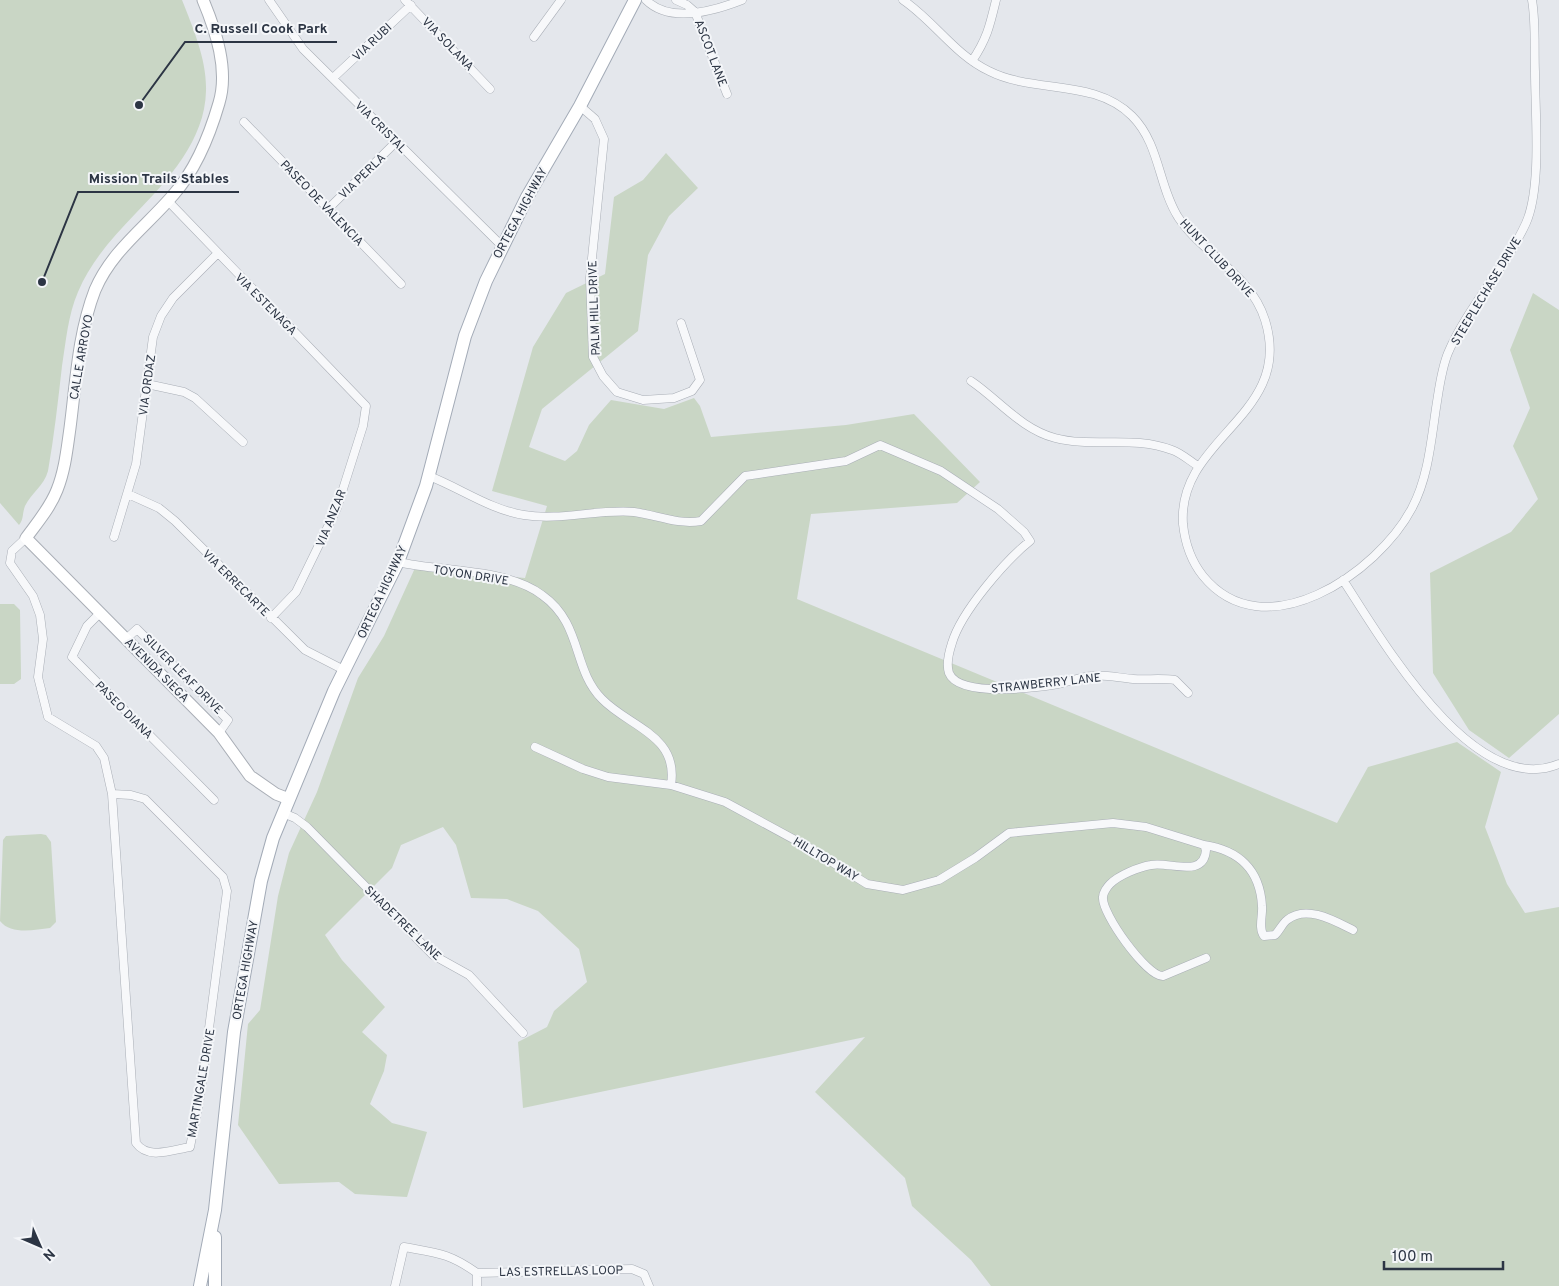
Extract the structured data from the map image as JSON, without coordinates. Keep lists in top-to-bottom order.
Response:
{
  "streets": {
    "main road": ["ORTEGA HIGHWAY"],
    "street": [
      "VIA RUBI",
      "VIA SOLANA",
      "ASCOT LANE",
      "VIA CRISTAL",
      "VIA PERLA",
      "PASEO DE VALENCIA",
      "HUNT CLUB DRIVE",
      "STEEPLECHASE DRIVE",
      "VIA ESTENAGA",
      "PALM HILL DRIVE",
      "CALLE ARROYO",
      "VIA ORDAZ",
      "VIA ANZAR",
      "TOYON DRIVE",
      "VIA ERRECARTE",
      "AVENIDA SIEGA",
      "STRAWBERRY LANE",
      "PASEO DIANA",
      "HILLTOP WAY",
      "SHADETREE LANE",
      "MARTINGALE DRIVE",
      "LAS ESTRELLAS LOOP"
    ]
  },
  "crossings": [
    ["VIA RUBI", "VIA SOLANA"],
    ["VIA RUBI", "VIA CRISTAL"],
    ["VIA CRISTAL", "VIA PERLA"],
    ["VIA CRISTAL", "ORTEGA HIGHWAY"],
    ["VIA PERLA", "PASEO DE VALENCIA"],
    ["ORTEGA HIGHWAY", "PALM HILL DRIVE"],
    ["ORTEGA HIGHWAY", "TOYON DRIVE"],
    ["ORTEGA HIGHWAY", "VIA ERRECARTE"],
    ["ORTEGA HIGHWAY", "AVENIDA SIEGA"],
    ["ORTEGA HIGHWAY", "STRAWBERRY LANE"],
    ["ORTEGA HIGHWAY", "SHADETREE LANE"],
    ["HUNT CLUB DRIVE", "STEEPLECHASE DRIVE"],
    ["VIA ESTENAGA", "CALLE ARROYO"],
    ["VIA ESTENAGA", "VIA ORDAZ"],
    ["VIA ESTENAGA", "VIA ANZAR"],
    ["CALLE ARROYO", "AVENIDA SIEGA"],
    ["CALLE ARROYO", "MARTINGALE DRIVE"],
    ["VIA ORDAZ", "VIA ERRECARTE"],
    ["VIA ANZAR", "VIA ERRECARTE"],
    ["TOYON DRIVE", "HILLTOP WAY"],
    ["AVENIDA SIEGA", "PASEO DIANA"],
    ["AVENIDA SIEGA", "MARTINGALE DRIVE"]
  ],
  "places": ["C. Russell Cook Park", "Mission Trails Stables"],
  "scale_bar": "100 m",
  "north": "bottom right"
}
